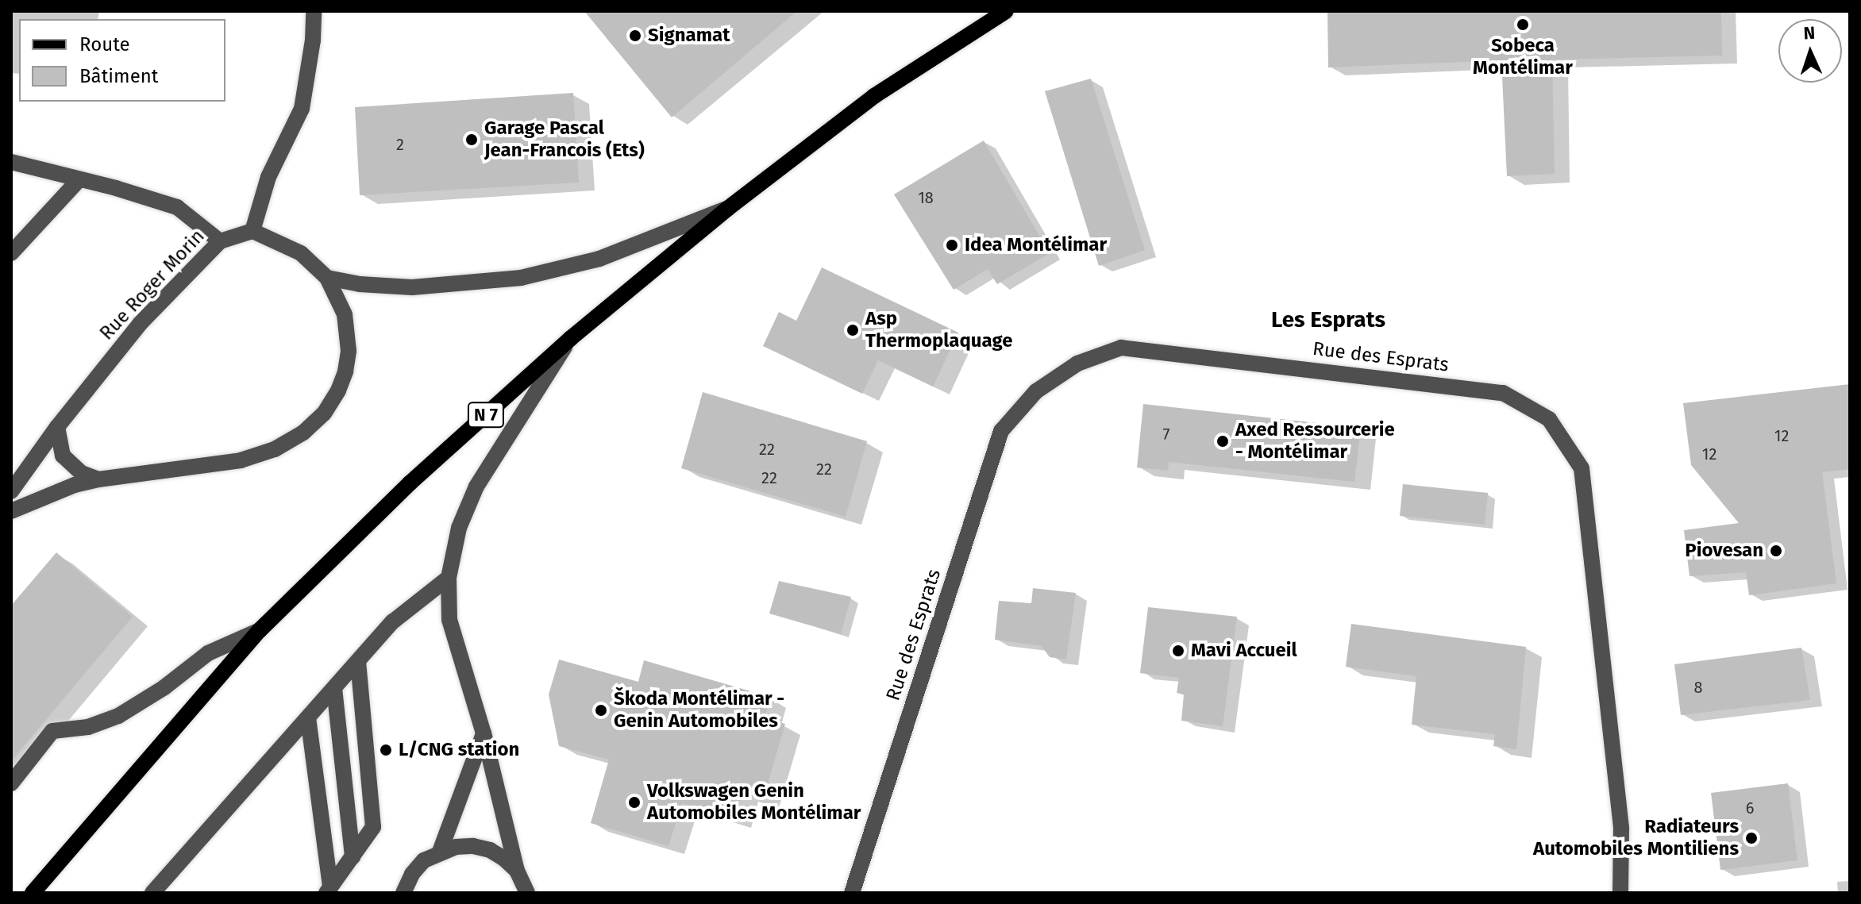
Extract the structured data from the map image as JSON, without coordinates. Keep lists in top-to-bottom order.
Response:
{
  "streets": {
    "main road": ["N 7"],
    "street": ["Rue Roger Morin", "Rue des Esprats"]
  },
  "districts": ["Les Esprats"],
  "places": [
    "Sobeca Montélimar",
    "Signamat",
    "Garage Pascal Jean-Francois (Ets)",
    "Idea Montélimar",
    "Asp Thermoplaquage",
    "Axed Ressourcerie - Montélimar",
    "Piovesan",
    "Mavi Accueil",
    "Škoda Montélimar - Genin Automobiles",
    "L/CNG station",
    "Volkswagen Genin Automobiles Montélimar",
    "Radiateurs Automobiles Montiliens"
  ],
  "house_numbers": [
    "2",
    "18",
    "7",
    "12",
    "22",
    "12",
    "22",
    "22",
    "8",
    "6"
  ],
  "legend": ["Route", "Bâtiment"],
  "north": "top"
}
